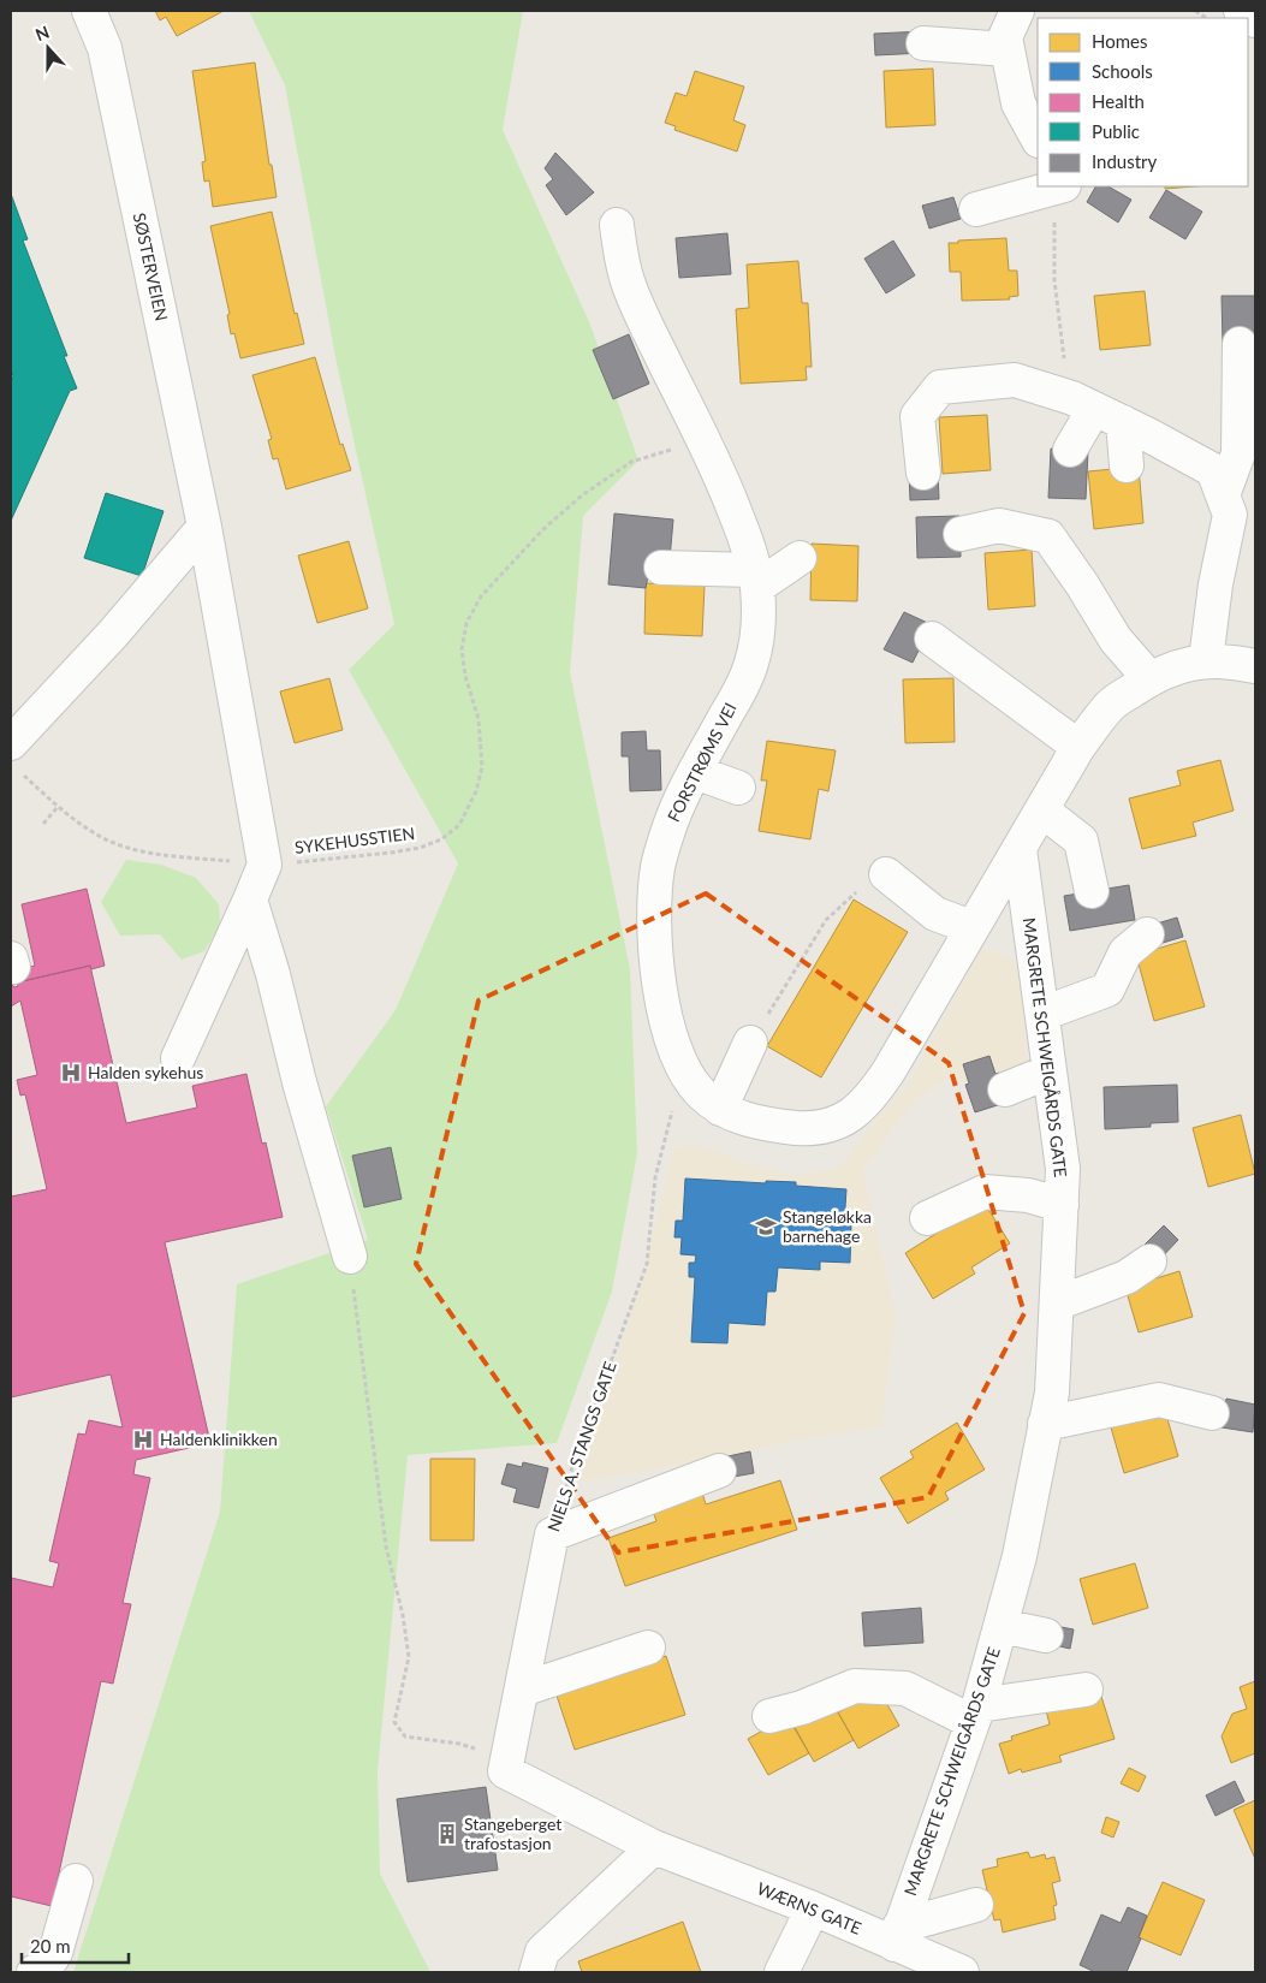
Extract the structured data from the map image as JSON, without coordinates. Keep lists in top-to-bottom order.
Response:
{
  "streets": {
    "street": [
      "SØSTERVEIEN",
      "FORSTRØMS VEI",
      "MARGRETE SCHWEIGÅRDS GATE",
      "NIELS A. STANGS GATE",
      "WÆRNS GATE"
    ],
    "path": ["SYKEHUSSTIEN"]
  },
  "crossings": [
    ["SØSTERVEIEN", "SYKEHUSSTIEN"],
    ["FORSTRØMS VEI", "SYKEHUSSTIEN"],
    ["FORSTRØMS VEI", "MARGRETE SCHWEIGÅRDS GATE"],
    ["FORSTRØMS VEI", "NIELS A. STANGS GATE"],
    ["MARGRETE SCHWEIGÅRDS GATE", "WÆRNS GATE"]
  ],
  "places": {
    "hospital": ["Halden sykehus", "Haldenklinikken"],
    "school or university": ["Stangeløkka barnehage"],
    "building": ["Stangeberget trafostasjon"]
  },
  "legend": [
    "Homes",
    "Schools",
    "Health",
    "Public",
    "Industry"
  ],
  "scale_bar": "20 m",
  "north": "top"
}
